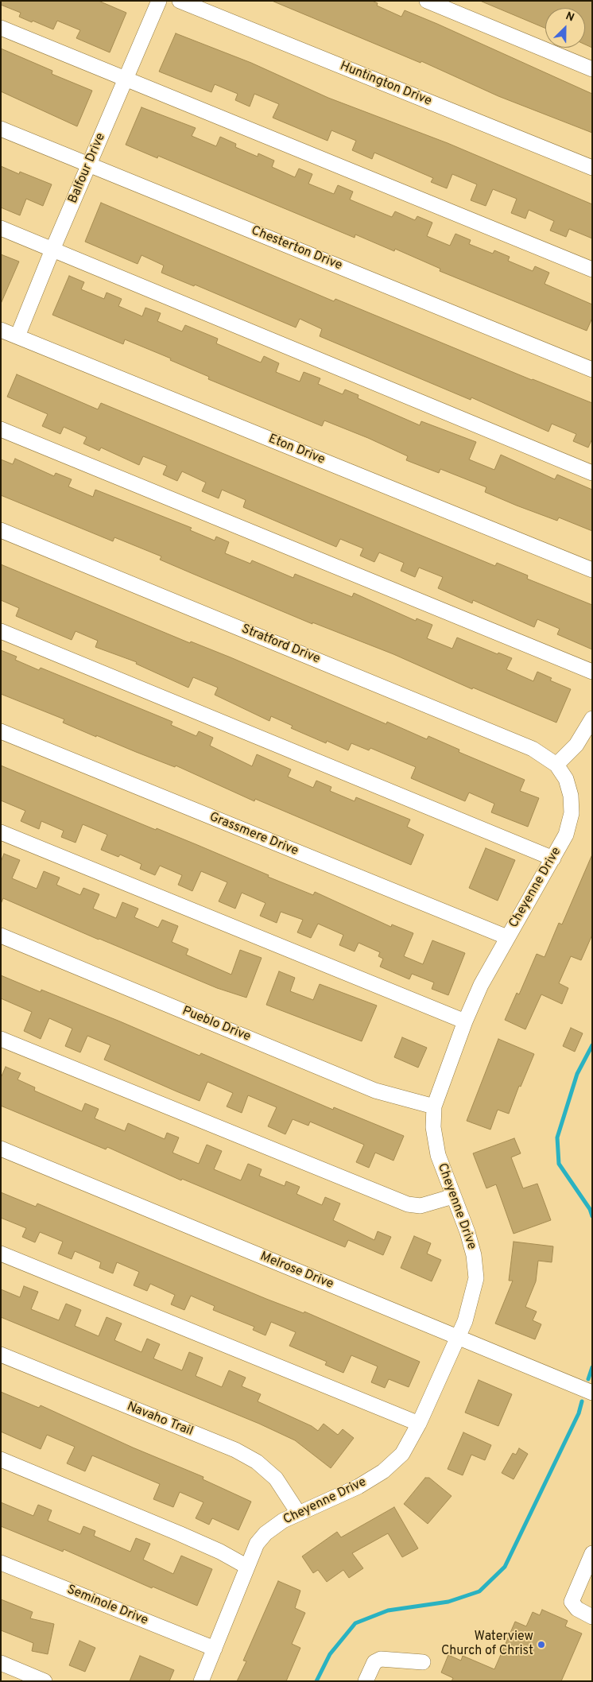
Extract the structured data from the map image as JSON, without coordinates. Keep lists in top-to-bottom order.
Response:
{
  "streets": {
    "street": [
      "Huntington Drive",
      "Balfour Drive",
      "Chesterton Drive",
      "Eton Drive",
      "Stratford Drive",
      "Grassmere Drive",
      "Cheyenne Drive",
      "Pueblo Drive",
      "Melrose Drive",
      "Navaho Trail",
      "Seminole Drive"
    ]
  },
  "crossings": [
    ["Balfour Drive", "Chesterton Drive"],
    ["Balfour Drive", "Eton Drive"],
    ["Stratford Drive", "Cheyenne Drive"],
    ["Grassmere Drive", "Cheyenne Drive"],
    ["Cheyenne Drive", "Pueblo Drive"],
    ["Cheyenne Drive", "Melrose Drive"],
    ["Cheyenne Drive", "Navaho Trail"],
    ["Cheyenne Drive", "Seminole Drive"]
  ],
  "places": ["Waterview Church of Christ"],
  "north": "top right"
}
